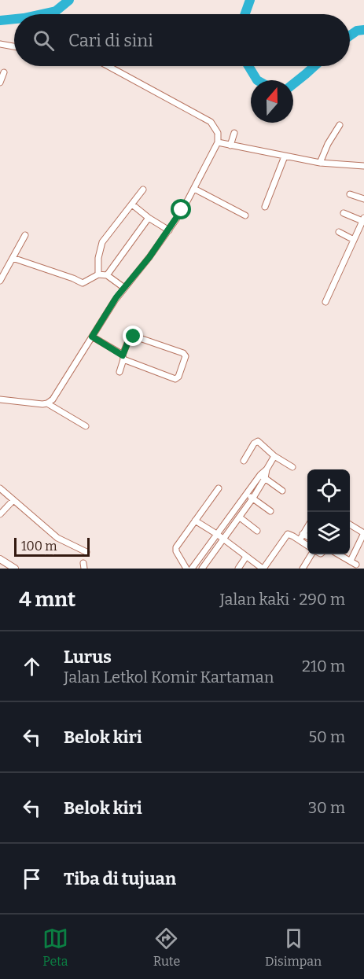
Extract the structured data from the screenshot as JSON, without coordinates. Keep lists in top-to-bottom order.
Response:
{
  "scale_bar": "100 m",
  "north": "top",
  "page": {
    "search": "Cari di sini",
    "scale": "100 m",
    "heading": ["4 mnt", "Jalan kaki · 290 m"],
    "list": [
      ["Lurus", "Jalan Letkol Komir Kartaman", "210 m"],
      ["Belok kiri", "50 m"],
      ["Belok kiri", "30 m"],
      "Tiba di tujuan"
    ],
    "nav": ["Peta", "Rute", "Disimpan"]
  }
}
